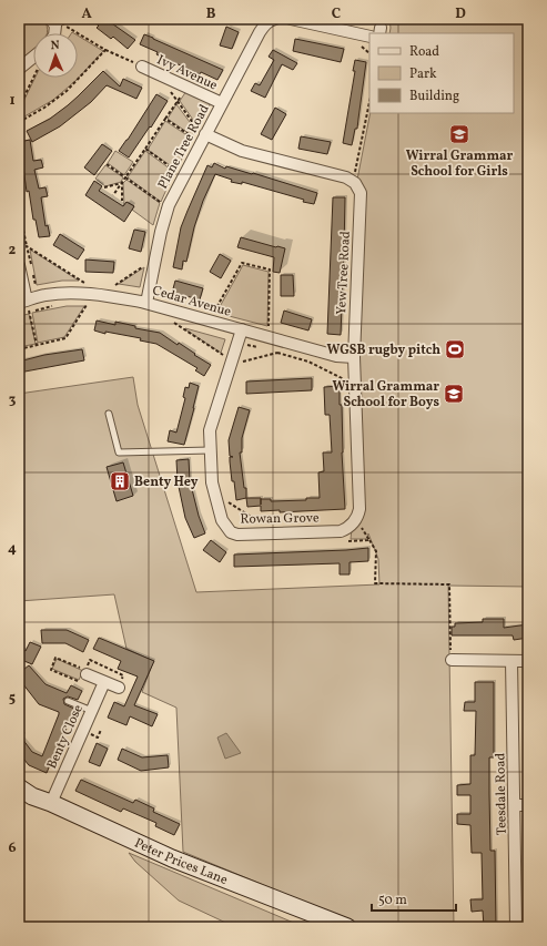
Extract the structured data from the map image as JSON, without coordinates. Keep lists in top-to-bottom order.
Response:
{
  "streets": {
    "street": [
      "Ivy Avenue",
      "Plane Tree Road",
      "Yew Tree Road",
      "Cedar Avenue",
      "Rowan Grove",
      "Benty Close",
      "Teesdale Road",
      "Peter Prices Lane"
    ]
  },
  "crossings": [
    ["Ivy Avenue", "Plane Tree Road"],
    ["Plane Tree Road", "Cedar Avenue"],
    ["Yew Tree Road", "Cedar Avenue"],
    ["Yew Tree Road", "Rowan Grove"],
    ["Cedar Avenue", "Rowan Grove"],
    ["Benty Close", "Peter Prices Lane"]
  ],
  "places": {
    "school or university": ["Wirral Grammar School for Girls", "Wirral Grammar School for Boys"],
    "sports": ["WGSB rugby pitch"],
    "building": ["Benty Hey"]
  },
  "legend": ["Road", "Park", "Building"],
  "scale_bar": "50 m",
  "north": "top",
  "grid": {
    "columns": [
      "A",
      "B",
      "C",
      "D"
    ],
    "rows": [
      "1",
      "2",
      "3",
      "4",
      "5",
      "6"
    ]
  }
}
